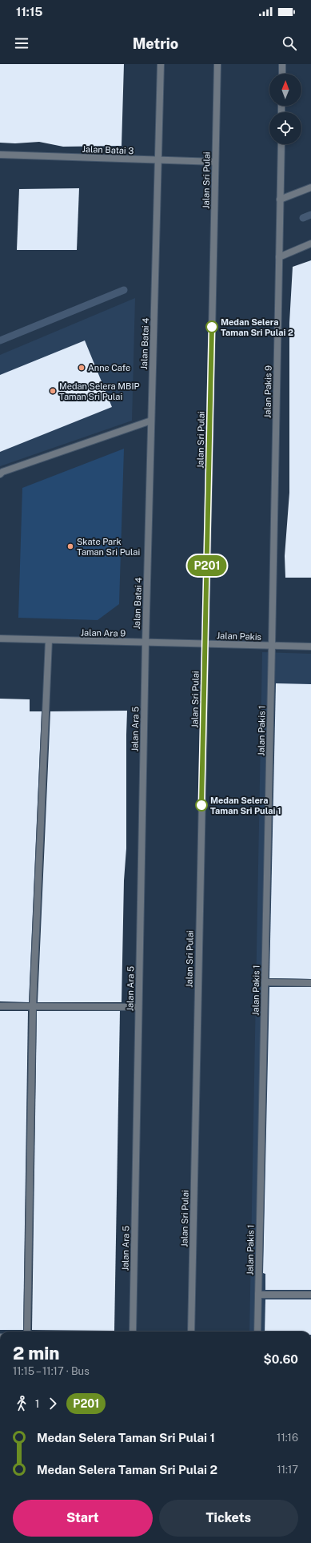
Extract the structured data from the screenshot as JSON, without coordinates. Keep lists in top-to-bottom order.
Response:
{
  "streets": {
    "street": [
      "Jalan Batai 3",
      "Jalan Sri Pulai",
      "Jalan Batai 4",
      "Jalan Pakis 9",
      "Jalan Ara 9",
      "Jalan Pakis",
      "Jalan Ara 5",
      "Jalan Pakis 1"
    ]
  },
  "crossings": [
    ["Jalan Batai 3", "Jalan Sri Pulai"],
    ["Jalan Batai 3", "Jalan Batai 4"],
    ["Jalan Sri Pulai", "Jalan Ara 9"],
    ["Jalan Sri Pulai", "Jalan Pakis"],
    ["Jalan Batai 4", "Jalan Ara 9"],
    ["Jalan Batai 4", "Jalan Ara 5"],
    ["Jalan Pakis 9", "Jalan Pakis"],
    ["Jalan Pakis 9", "Jalan Pakis 1"],
    ["Jalan Ara 9", "Jalan Pakis"],
    ["Jalan Ara 9", "Jalan Ara 5"],
    ["Jalan Pakis", "Jalan Pakis 1"]
  ],
  "places": [
    "Medan Selera Taman Sri Pulai 2",
    "Anne Cafe",
    "Medan Selera MBIP Taman Sri Pulai",
    "Skate Park Taman Sri Pulai",
    "Medan Selera Taman Sri Pulai 1"
  ],
  "lines": ["bus line P201"],
  "north": "top",
  "page": {
    "status": "11:15",
    "header": "Metrio",
    "on_map": "P201",
    "heading": ["2 min", "11:15 – 11:17 · Bus", "$0.60"],
    "legs": ["1", "P201"],
    "list": [
      {
        "name": "Medan Selera Taman Sri Pulai 1",
        "value": "11:16"
      },
      {
        "name": "Medan Selera Taman Sri Pulai 2",
        "value": "11:17"
      }
    ],
    "buttons": ["Start", "Tickets"]
  }
}
